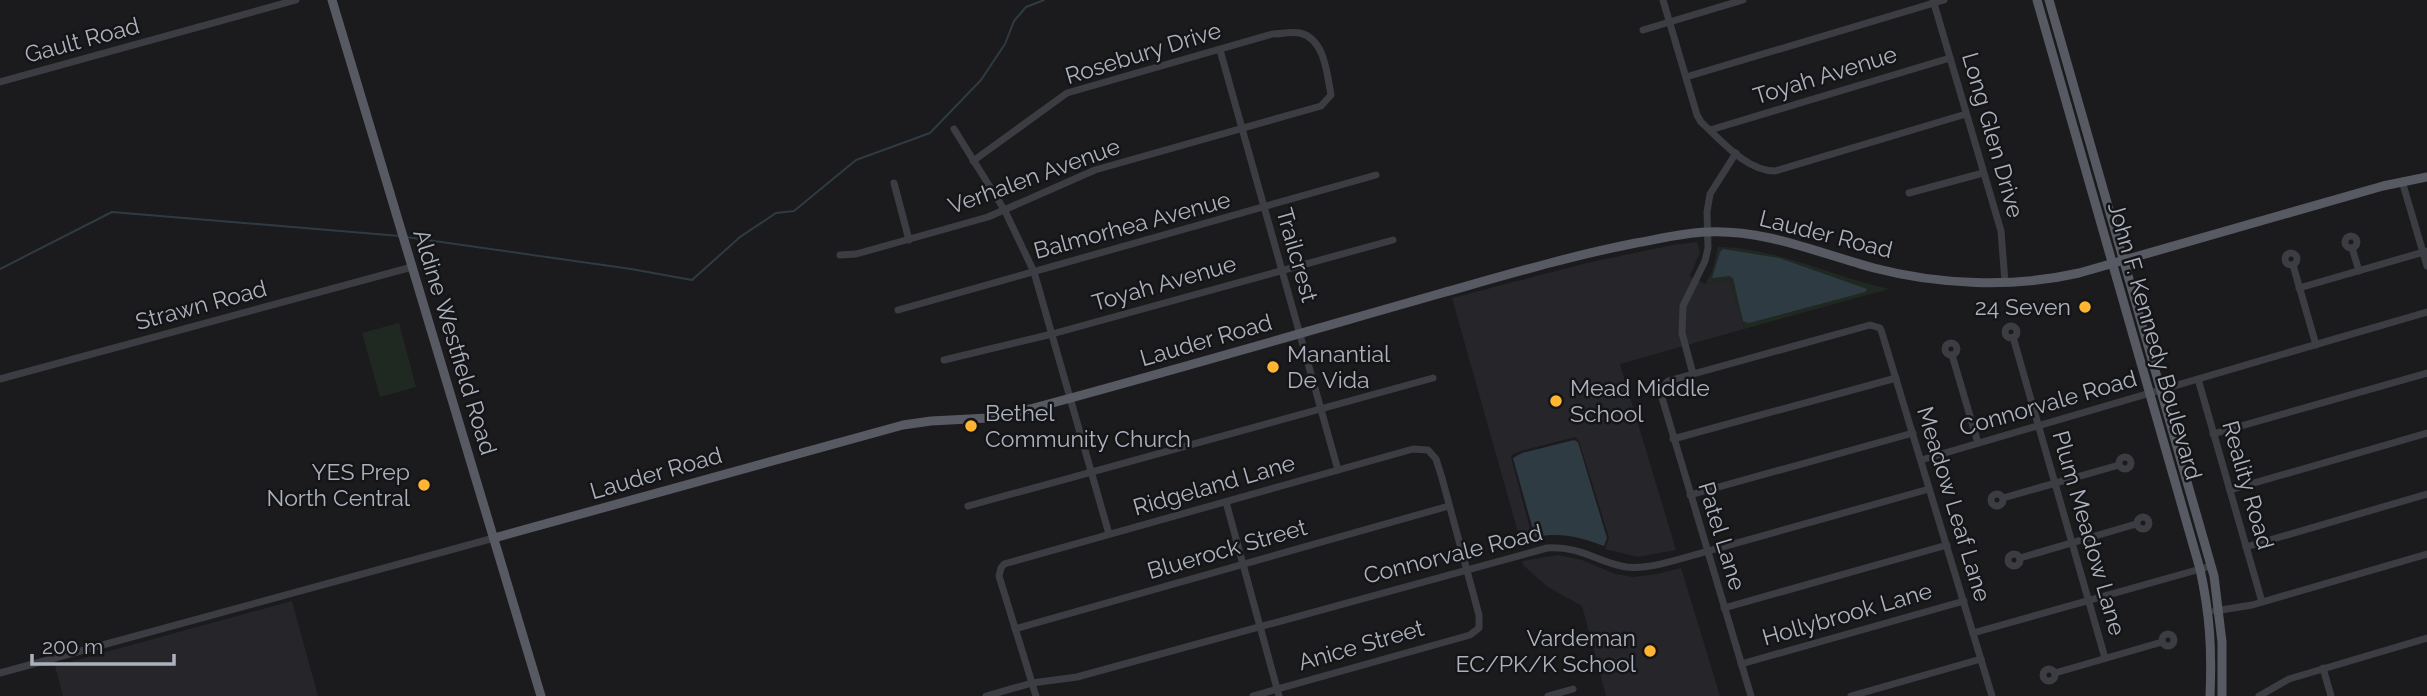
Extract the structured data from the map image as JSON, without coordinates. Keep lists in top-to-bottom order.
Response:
{
  "streets": {
    "main road": ["Lauder Road", "John F. Kennedy Boulevard", "Aldine Westfield Road"],
    "street": [
      "Gault Road",
      "Rosebury Drive",
      "Toyah Avenue",
      "Long Glen Drive",
      "Verhalen Avenue",
      "Balmorhea Avenue",
      "Trailcrest",
      "Strawn Road",
      "Connorvale Road",
      "Ridgeland Lane",
      "Reality Road",
      "Meadow Leaf Lane",
      "Plum Meadow Lane",
      "Patel Lane",
      "Bluerock Street",
      "Hollybrook Lane",
      "Anice Street"
    ]
  },
  "crossings": [
    ["Rosebury Drive", "Verhalen Avenue"],
    ["Rosebury Drive", "Trailcrest"],
    ["Toyah Avenue", "Long Glen Drive"],
    ["Toyah Avenue", "Trailcrest"],
    ["Long Glen Drive", "Lauder Road"],
    ["Verhalen Avenue", "Trailcrest"],
    ["Balmorhea Avenue", "Trailcrest"],
    ["Lauder Road", "Trailcrest"],
    ["Lauder Road", "John F. Kennedy Boulevard"],
    ["Lauder Road", "Aldine Westfield Road"],
    ["Trailcrest", "Ridgeland Lane"],
    ["Strawn Road", "Aldine Westfield Road"],
    ["John F. Kennedy Boulevard", "Connorvale Road"],
    ["Connorvale Road", "Reality Road"],
    ["Connorvale Road", "Meadow Leaf Lane"],
    ["Connorvale Road", "Plum Meadow Lane"],
    ["Connorvale Road", "Patel Lane"],
    ["Connorvale Road", "Anice Street"],
    ["Ridgeland Lane", "Bluerock Street"],
    ["Meadow Leaf Lane", "Patel Lane"],
    ["Meadow Leaf Lane", "Hollybrook Lane"],
    ["Patel Lane", "Hollybrook Lane"]
  ],
  "places": [
    "24 Seven",
    "Manantial De Vida",
    "Mead Middle School",
    "Bethel Community Church",
    "YES Prep North Central",
    "Vardeman EC/PK/K School"
  ],
  "scale_bar": "200 m"
}
